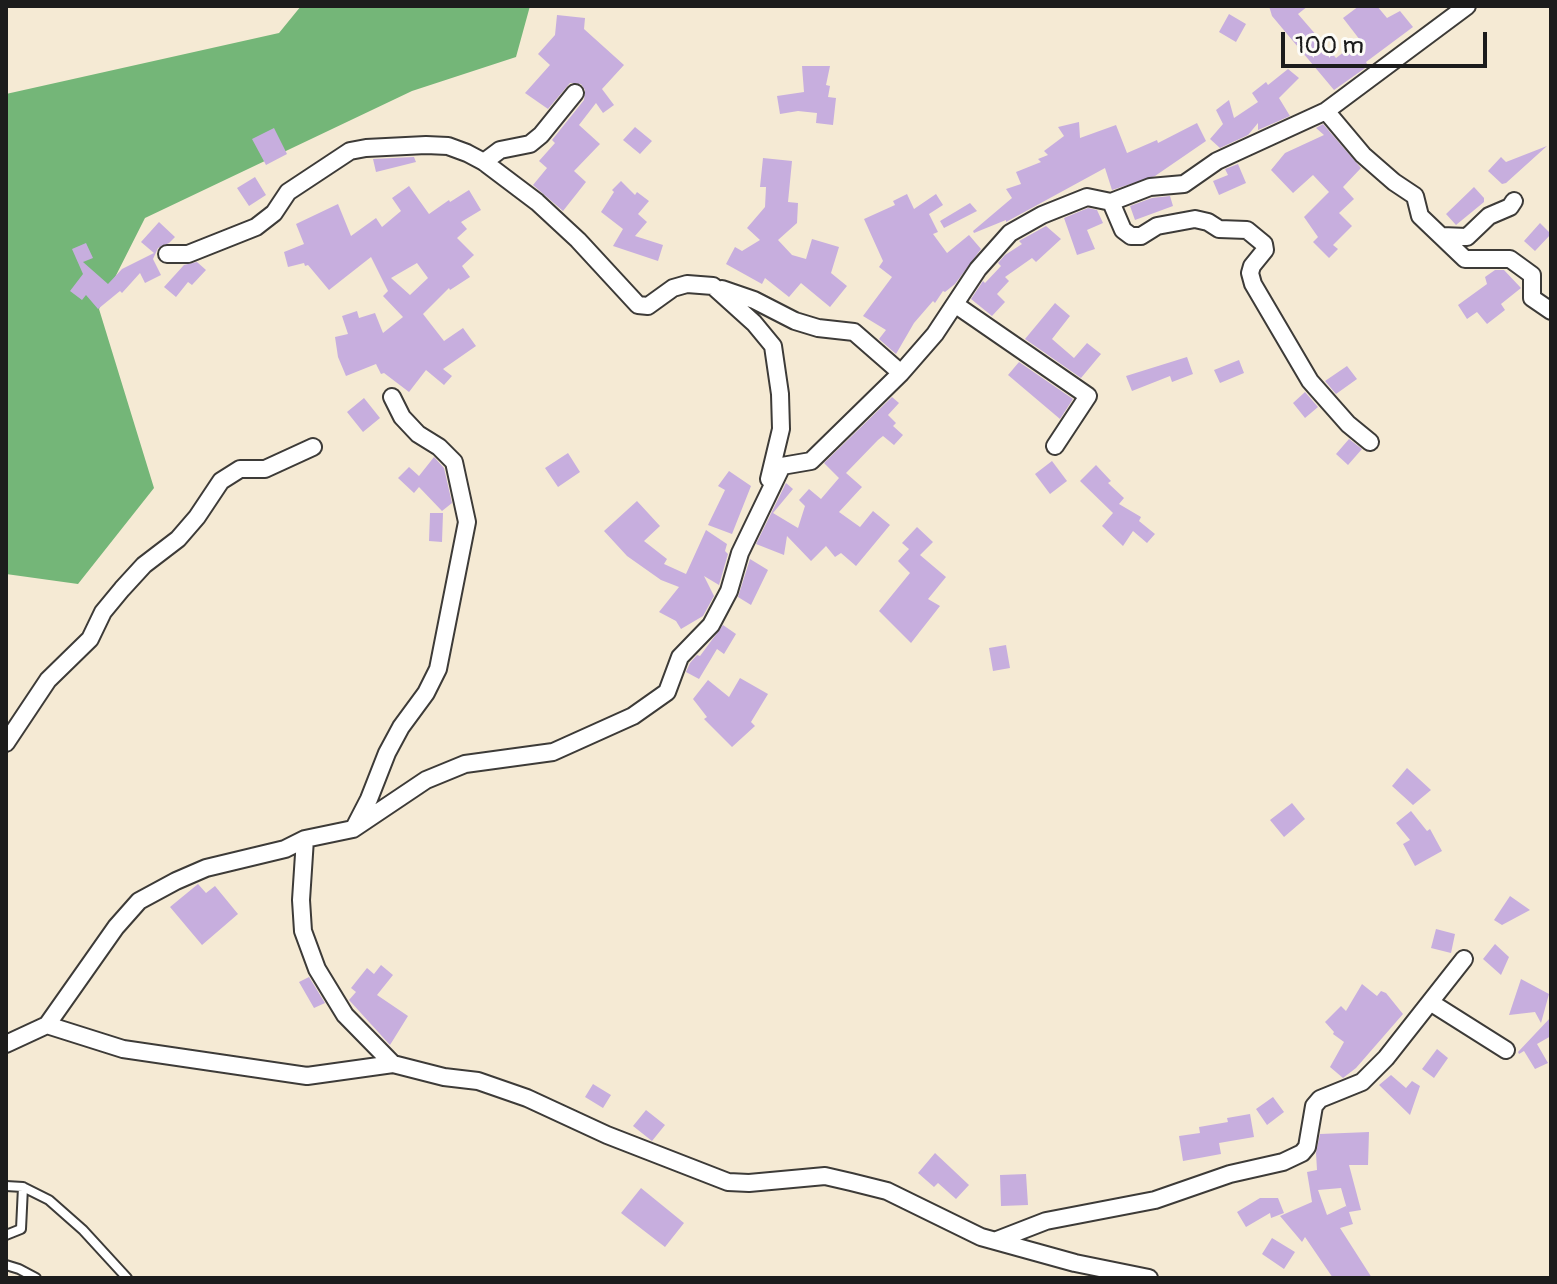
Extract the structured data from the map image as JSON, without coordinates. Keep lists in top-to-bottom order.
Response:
{
  "scale_bar": "100 m"
}
